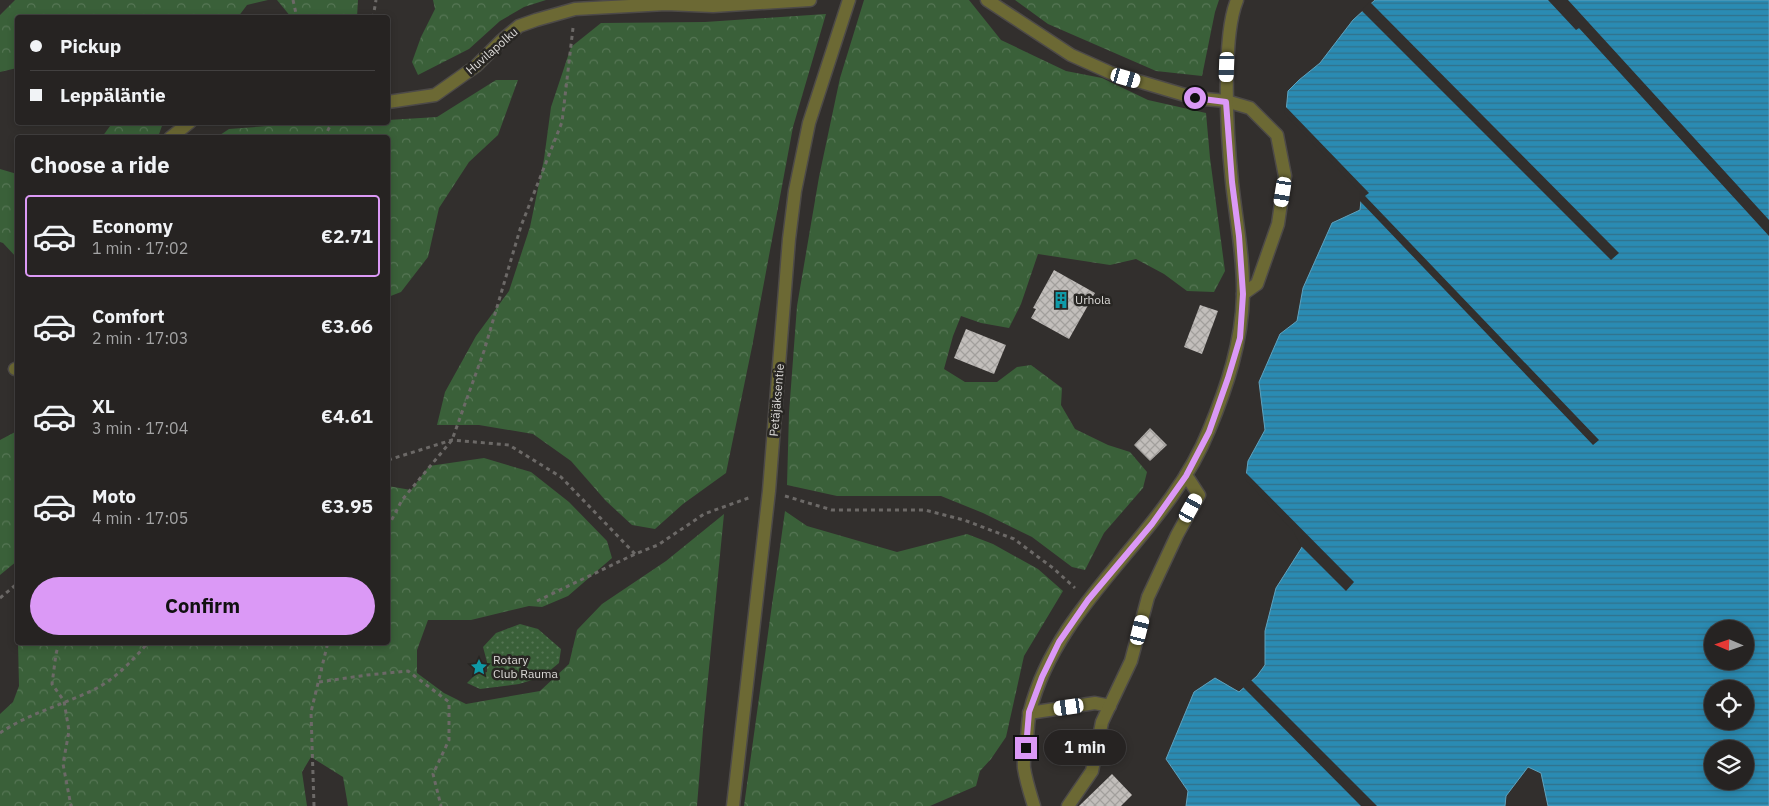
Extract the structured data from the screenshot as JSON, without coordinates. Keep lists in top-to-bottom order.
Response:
{
  "streets": {
    "street": ["Huvilapolku", "Petäjäksentie"]
  },
  "places": {
    "building": ["Urhola"],
    "place": ["Rotary Club Rauma"]
  },
  "north": "left",
  "page": {
    "banner": ["Pickup", "Leppäläntie"],
    "heading": "Choose a ride",
    "list": [
      {
        "name": "Economy",
        "note": "1 min · 17:02",
        "value": "€2.71"
      },
      {
        "name": "Comfort",
        "note": "2 min · 17:03",
        "value": "€3.66"
      },
      {
        "name": "XL",
        "note": "3 min · 17:04",
        "value": "€4.61"
      },
      {
        "name": "Moto",
        "note": "4 min · 17:05",
        "value": "€3.95"
      }
    ],
    "buttons": "Confirm",
    "bubble": "1 min"
  }
}
